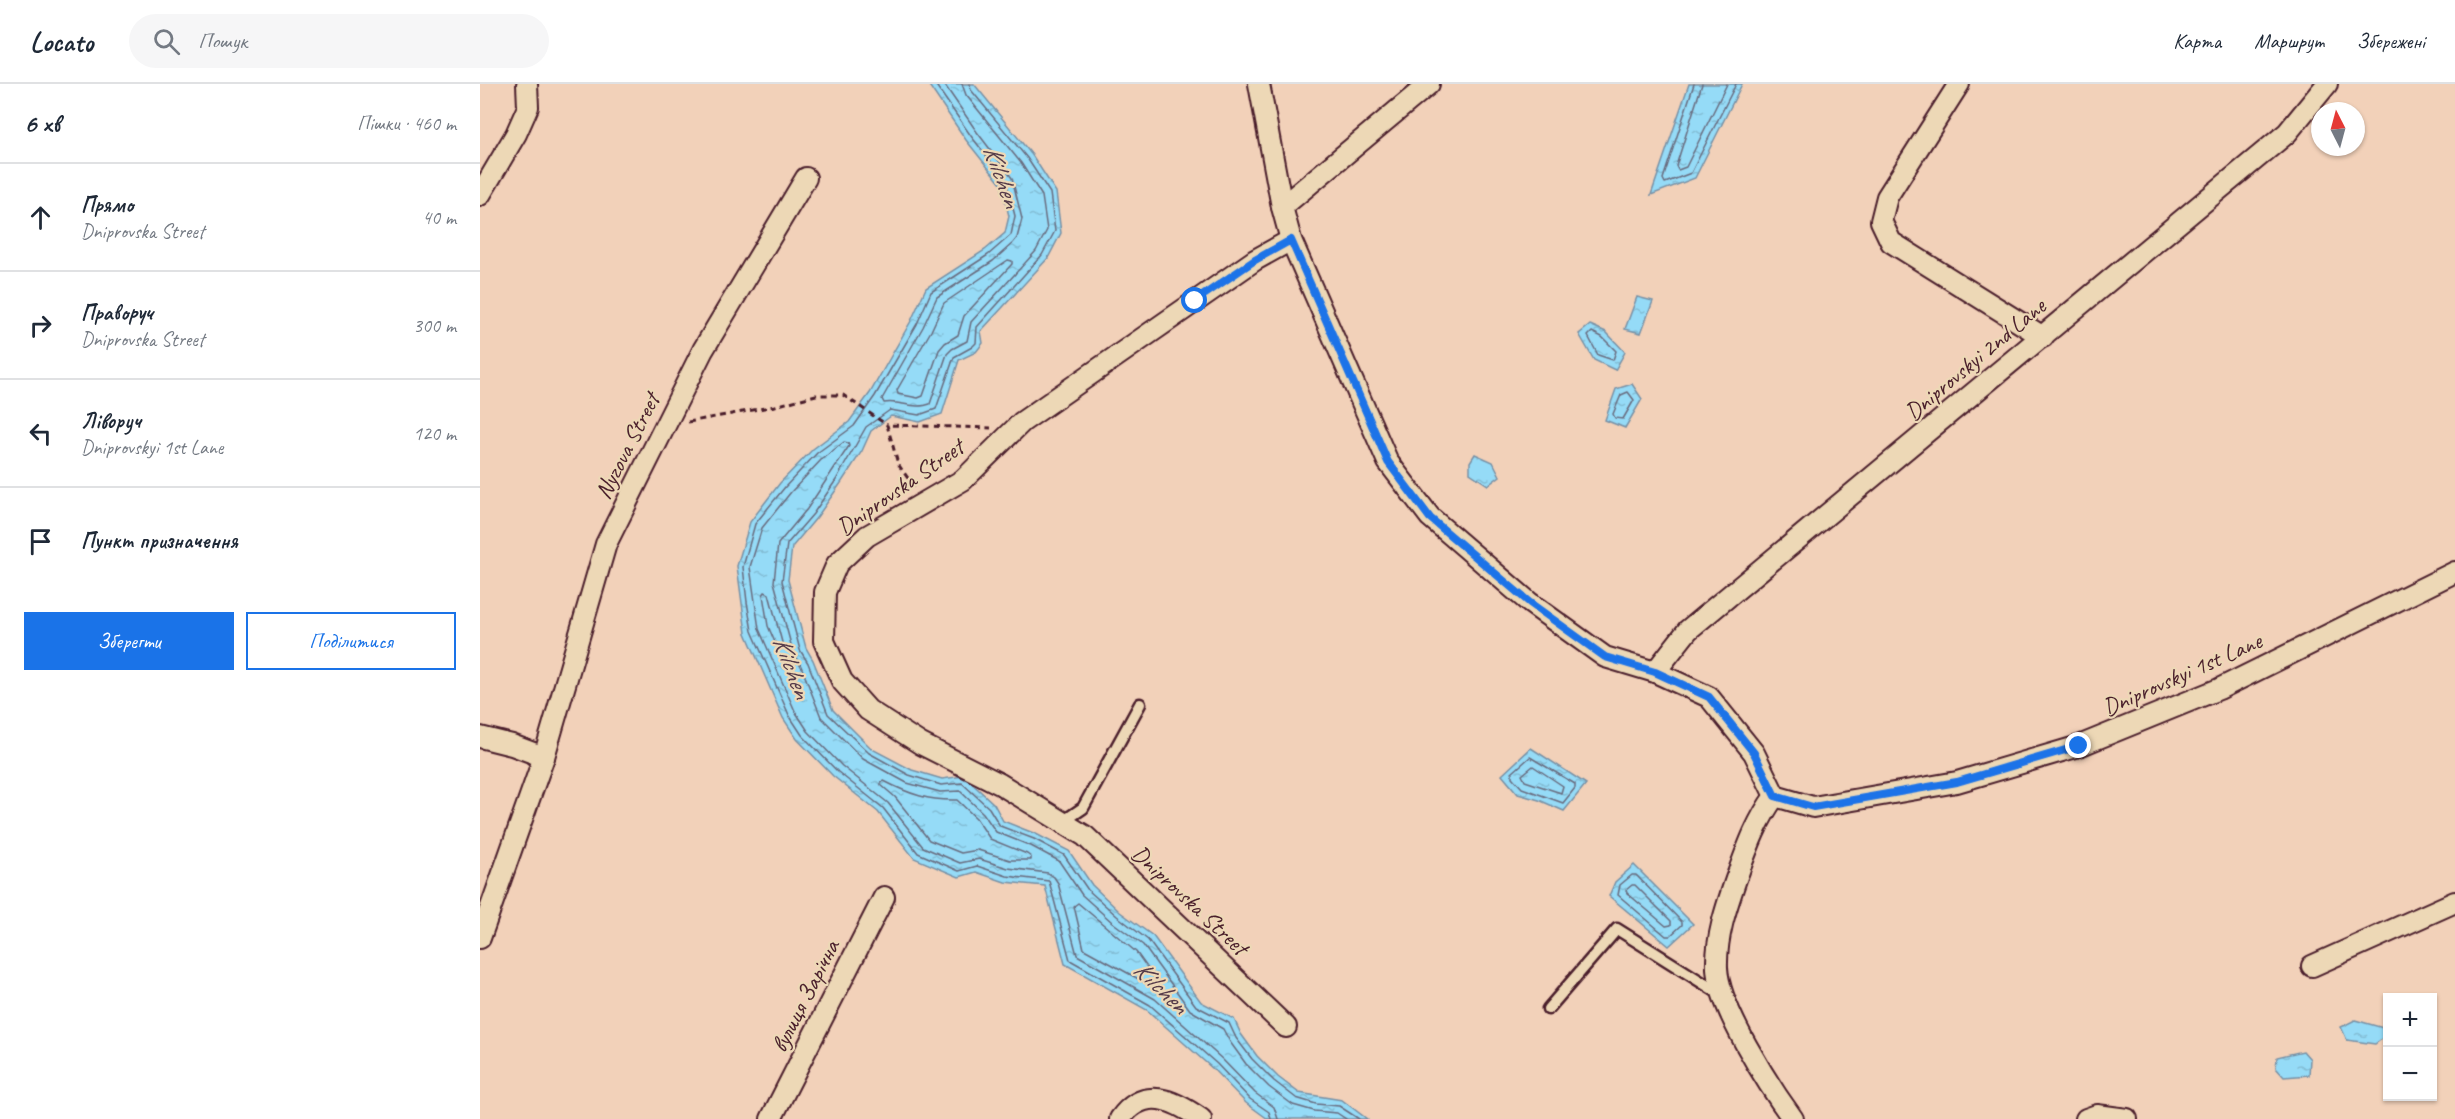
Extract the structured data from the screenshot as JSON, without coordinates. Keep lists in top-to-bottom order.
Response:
{
  "streets": {
    "street": [
      "Dniprovskyi 2nd Lane",
      "Nyzova Street",
      "Dniprovska Street",
      "Dniprovskyi 1st Lane",
      "вулиця Зарічна"
    ]
  },
  "water": ["Kilchen"],
  "north": "top",
  "page": {
    "header": "Locato",
    "search": "Пошук",
    "nav": ["Карта", "Маршрут", "Збережені"],
    "heading": ["6 хв", "Пішки · 460 m"],
    "list": [
      ["Прямо", "Dniprovska Street", "40 m"],
      ["Праворуч", "Dniprovska Street", "300 m"],
      ["Ліворуч", "Dniprovskyi 1st Lane", "120 m"],
      "Пункт призначення"
    ],
    "buttons": ["Зберегти", "Поділитися"],
    "map_buttons": ["+", "−"]
  }
}
